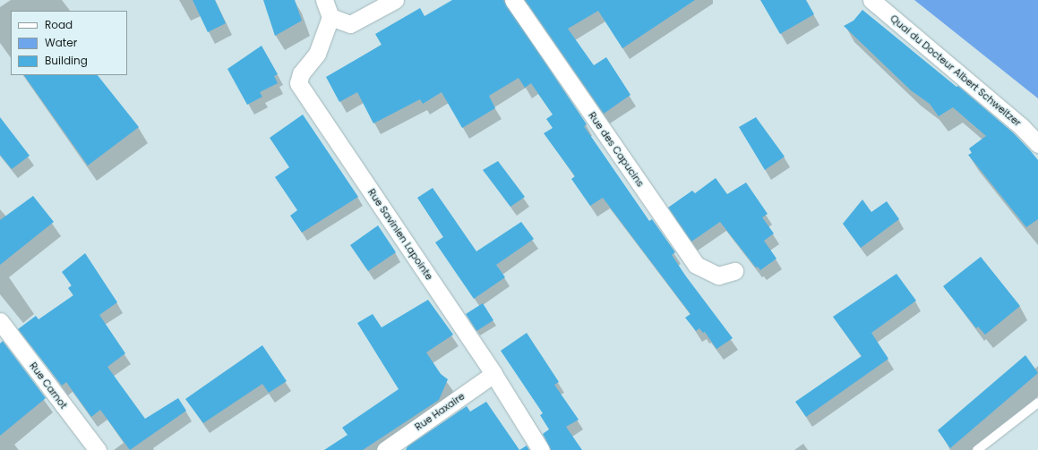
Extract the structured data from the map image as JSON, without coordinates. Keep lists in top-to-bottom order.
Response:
{
  "streets": {
    "street": [
      "Quai du Docteur Albert Schweitzer",
      "Rue des Capucins",
      "Rue Savinien Lapointe",
      "Rue Carnot",
      "Rue Haxaire"
    ]
  },
  "crossings": [
    ["Rue Savinien Lapointe", "Rue Haxaire"]
  ],
  "legend": ["Road", "Water", "Building"]
}
